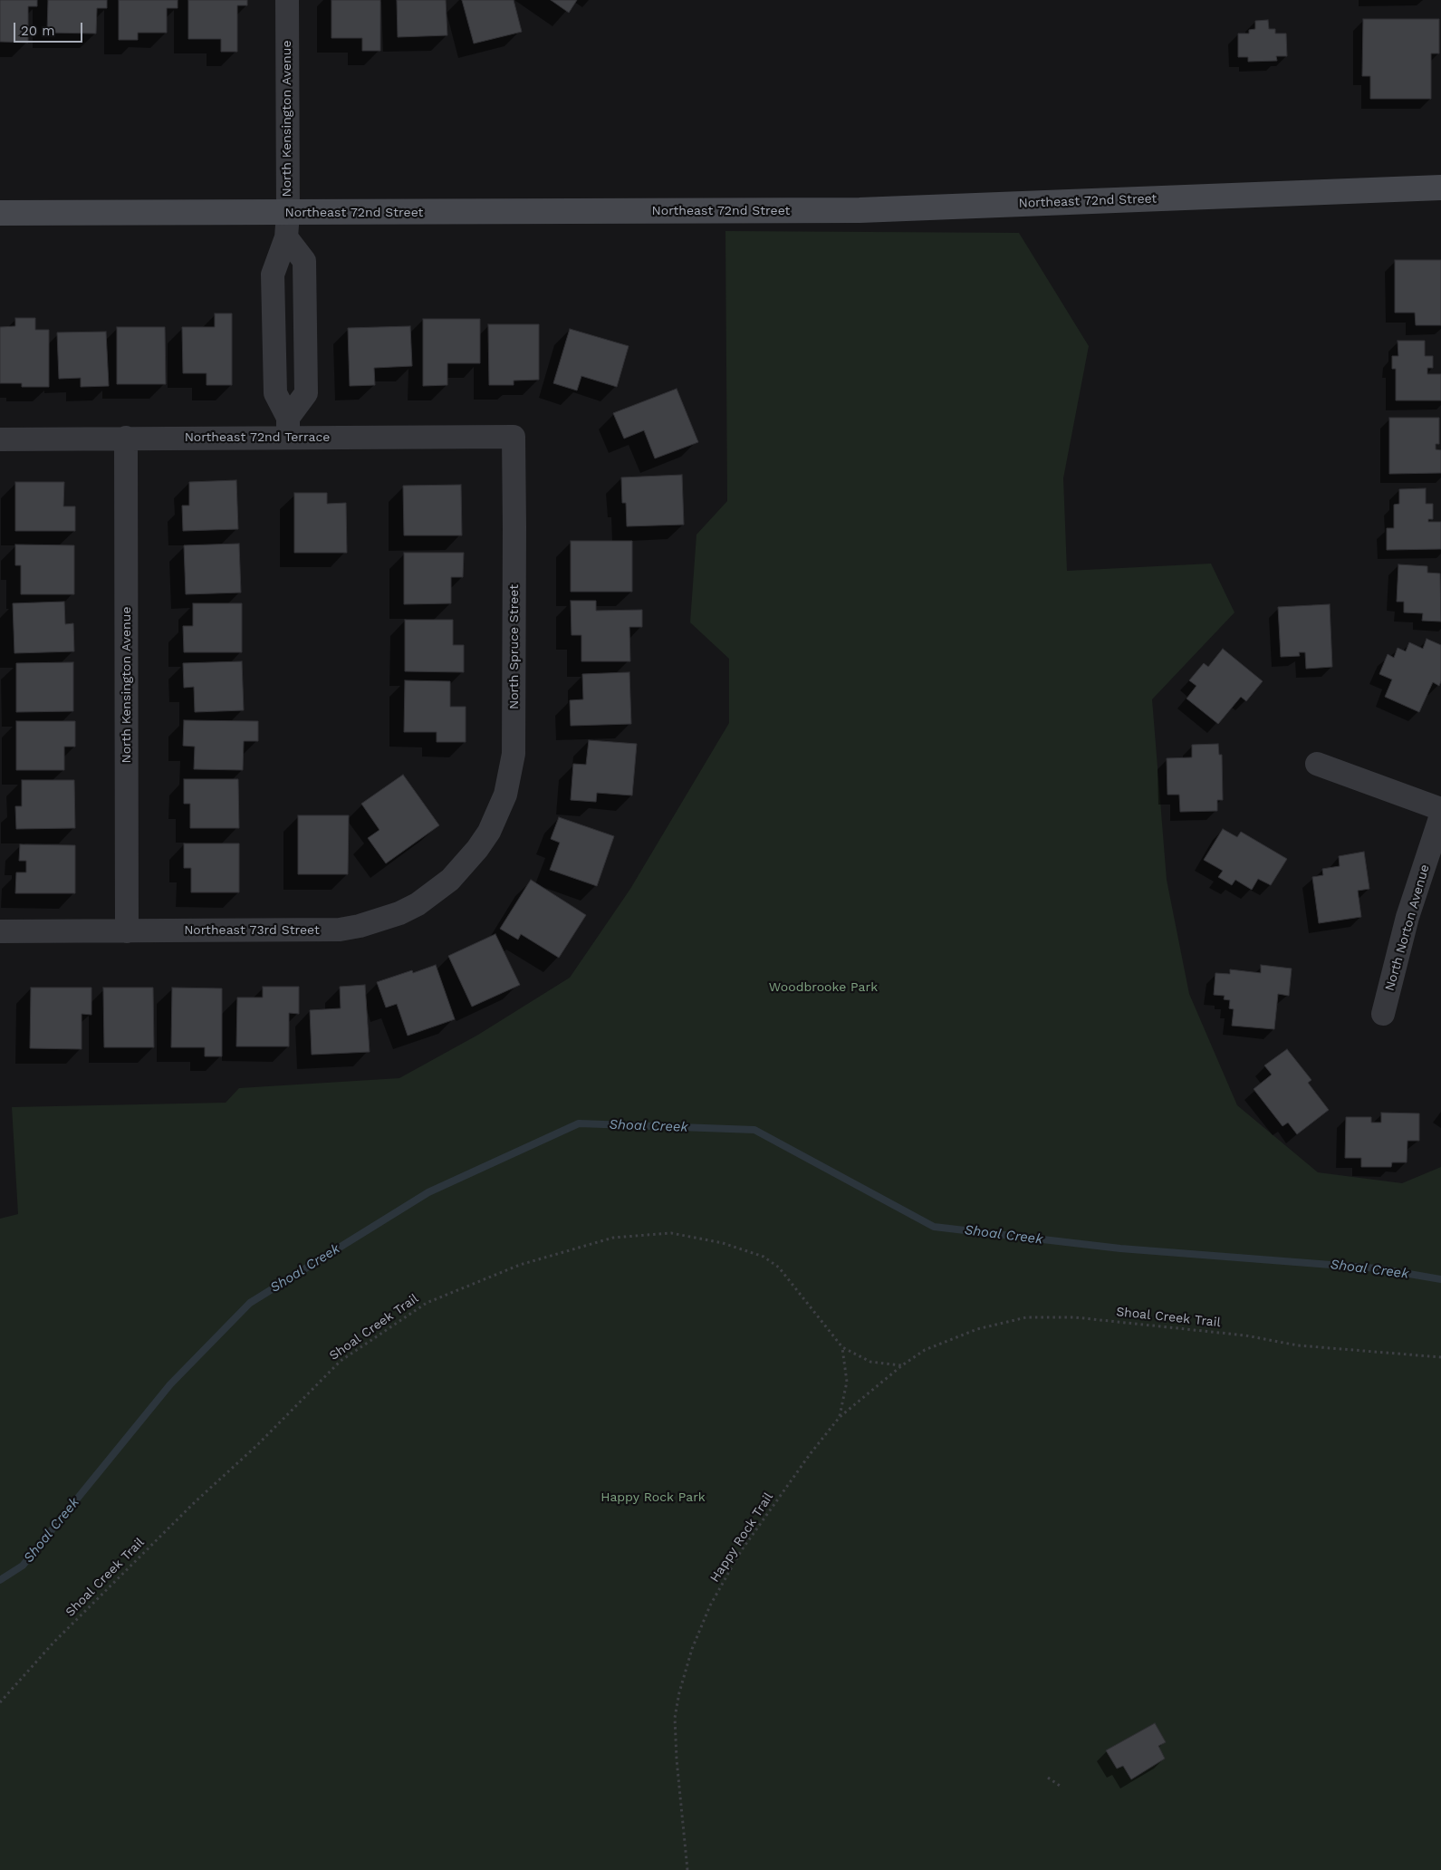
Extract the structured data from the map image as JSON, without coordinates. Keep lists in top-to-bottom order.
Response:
{
  "streets": {
    "main road": ["Northeast 72nd Street"],
    "street": [
      "North Kensington Avenue",
      "Northeast 72nd Terrace",
      "North Spruce Street",
      "North Norton Avenue",
      "Northeast 73rd Street"
    ],
    "path": ["Shoal Creek Trail", "Happy Rock Trail"]
  },
  "crossings": [
    ["North Kensington Avenue", "Northeast 72nd Street"],
    ["North Kensington Avenue", "Northeast 72nd Terrace"],
    ["North Kensington Avenue", "Northeast 73rd Street"],
    ["Northeast 72nd Terrace", "North Spruce Street"],
    ["North Spruce Street", "Northeast 73rd Street"],
    ["Shoal Creek Trail", "Happy Rock Trail"]
  ],
  "water": ["Shoal Creek"],
  "parks": ["Woodbrooke Park", "Happy Rock Park"],
  "scale_bar": "20 m"
}
